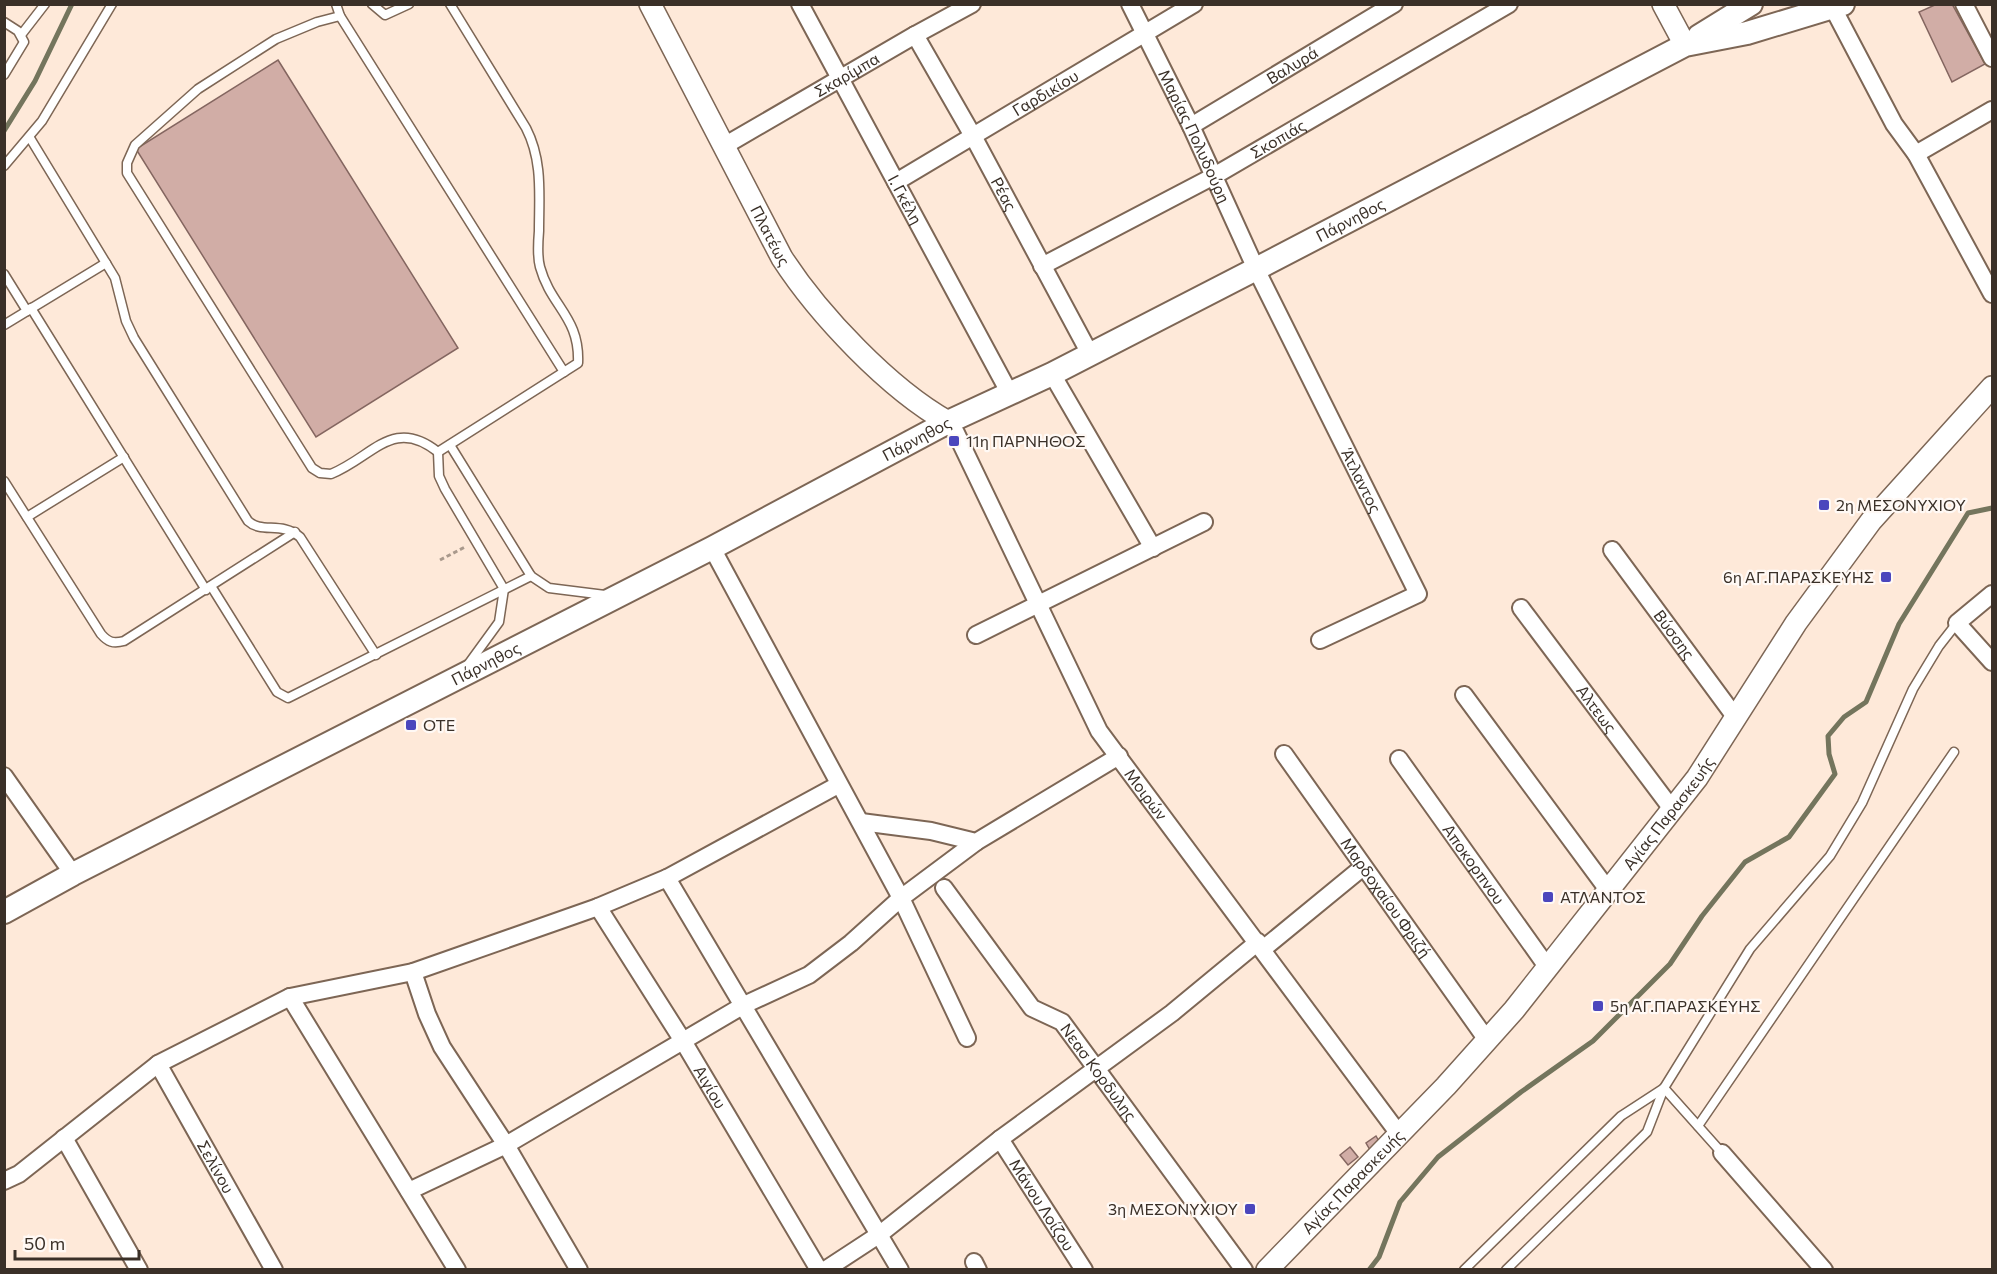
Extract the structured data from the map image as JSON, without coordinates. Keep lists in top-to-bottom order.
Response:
{
  "streets": {
    "main road": ["Πάρνηθος"],
    "street": [
      "Βαλυρά",
      "Σκαρίμπα",
      "Γαρδικίου",
      "Μαρίας Πολυδούρη",
      "Σκοπιάς",
      "Ρέας",
      "Ι. Γκέλη",
      "Πλατέως",
      "Άτλαντος",
      "Βύσσης",
      "Αλτεως",
      "Μοιρών",
      "Αγίας Παρασκευής",
      "Αποκορπνου",
      "Μαρδοχαίου Φριζή",
      "Νεασ Κορδυλης",
      "Αιγίου",
      "Σελίνου",
      "Μάνου Λοίζου"
    ]
  },
  "crossings": [
    ["Βαλυρά", "Μαρίας Πολυδούρη"],
    ["Σκαρίμπα", "Ρέας"],
    ["Σκαρίμπα", "Ι. Γκέλη"],
    ["Σκαρίμπα", "Πλατέως"],
    ["Γαρδικίου", "Μαρίας Πολυδούρη"],
    ["Γαρδικίου", "Ρέας"],
    ["Γαρδικίου", "Ι. Γκέλη"],
    ["Μαρίας Πολυδούρη", "Σκοπιάς"],
    ["Μαρίας Πολυδούρη", "Πάρνηθος"],
    ["Μαρίας Πολυδούρη", "Άτλαντος"],
    ["Σκοπιάς", "Ρέας"],
    ["Ρέας", "Πάρνηθος"],
    ["Ι. Γκέλη", "Πάρνηθος"],
    ["Πάρνηθος", "Πλατέως"],
    ["Πάρνηθος", "Άτλαντος"],
    ["Πάρνηθος", "Μοιρών"],
    ["Πλατέως", "Μοιρών"],
    ["Βύσσης", "Αγίας Παρασκευής"],
    ["Αλτεως", "Αγίας Παρασκευής"],
    ["Μοιρών", "Αγίας Παρασκευής"],
    ["Αγίας Παρασκευής", "Αποκορπνου"],
    ["Αγίας Παρασκευής", "Μαρδοχαίου Φριζή"]
  ],
  "places": {
    "transit": [
      "11η ΠΑΡΝΗΘΟΣ",
      "2η ΜΕΣΟΝΥΧΙΟΥ",
      "6η ΑΓ.ΠΑΡΑΣΚΕΥΗΣ",
      "ΟΤΕ",
      "ΑΤΛΑΝΤΟΣ",
      "5η ΑΓ.ΠΑΡΑΣΚΕΥΗΣ",
      "3η ΜΕΣΟΝΥΧΙΟΥ"
    ]
  },
  "scale_bar": "50 m"
}
